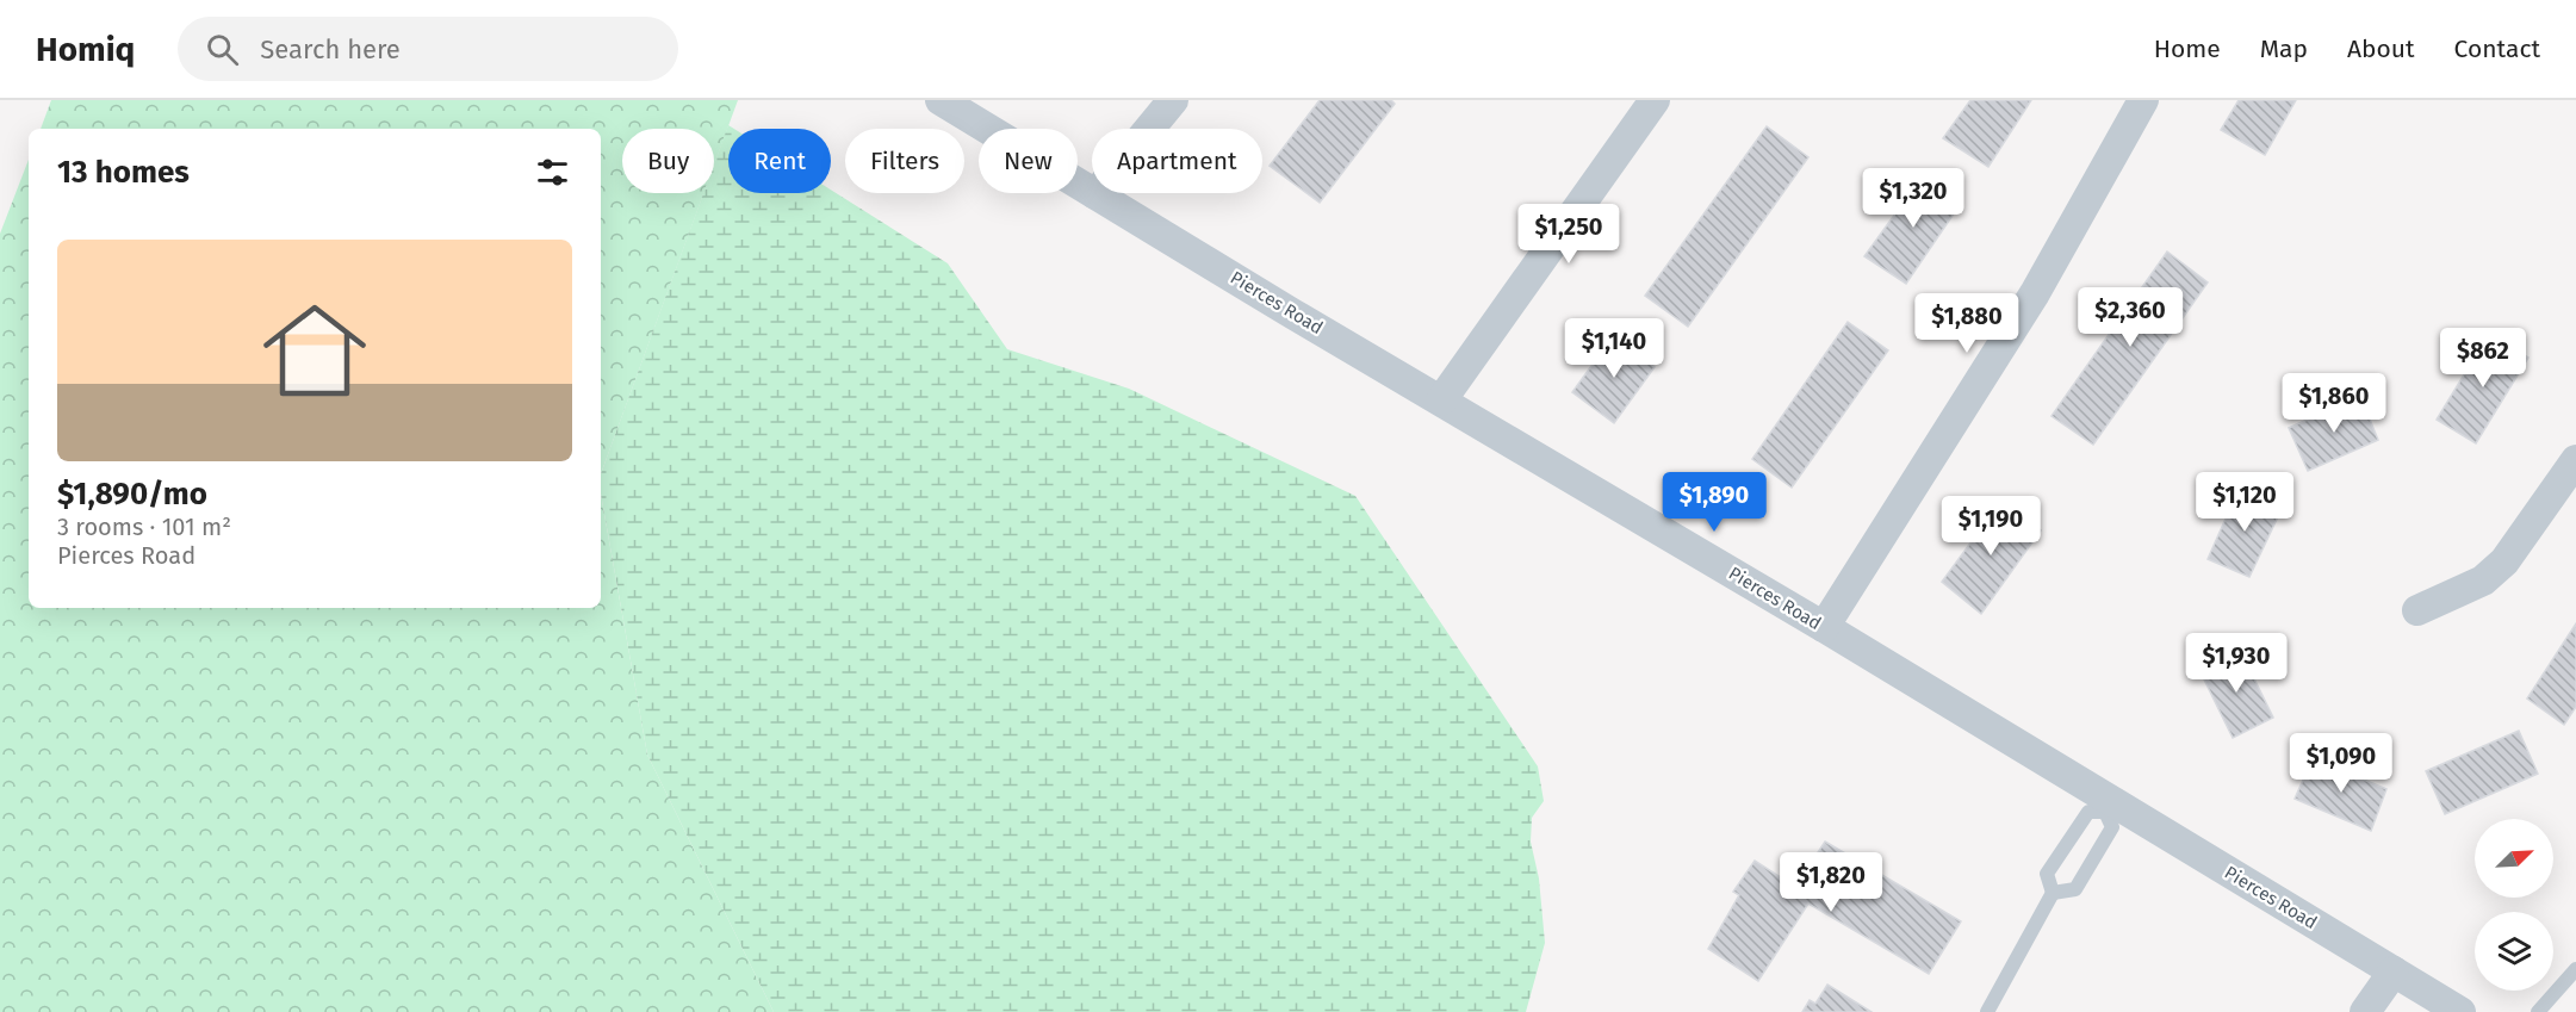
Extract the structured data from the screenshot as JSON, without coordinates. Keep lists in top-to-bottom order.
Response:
{
  "streets": {
    "street": ["Pierces Road"]
  },
  "north": "top right",
  "page": {
    "header": "Homiq",
    "search": "Search here",
    "nav": [
      "Home",
      "Map",
      "About",
      "Contact"
    ],
    "chip": [
      "Buy",
      "Rent",
      "Filters",
      "New",
      "Apartment"
    ],
    "heading": "13 homes",
    "price": [
      "$1,320",
      "$1,250",
      "$2,360",
      "$1,880",
      "$1,140",
      "$862",
      "$1,860",
      "$1,890",
      "$1,120",
      "$1,190",
      "$1,930",
      "$1,090",
      "$1,820"
    ],
    "list": [
      {
        "name": "$1,890/mo",
        "note": "3 rooms · 101 m² · Pierces Road"
      }
    ]
  }
}
